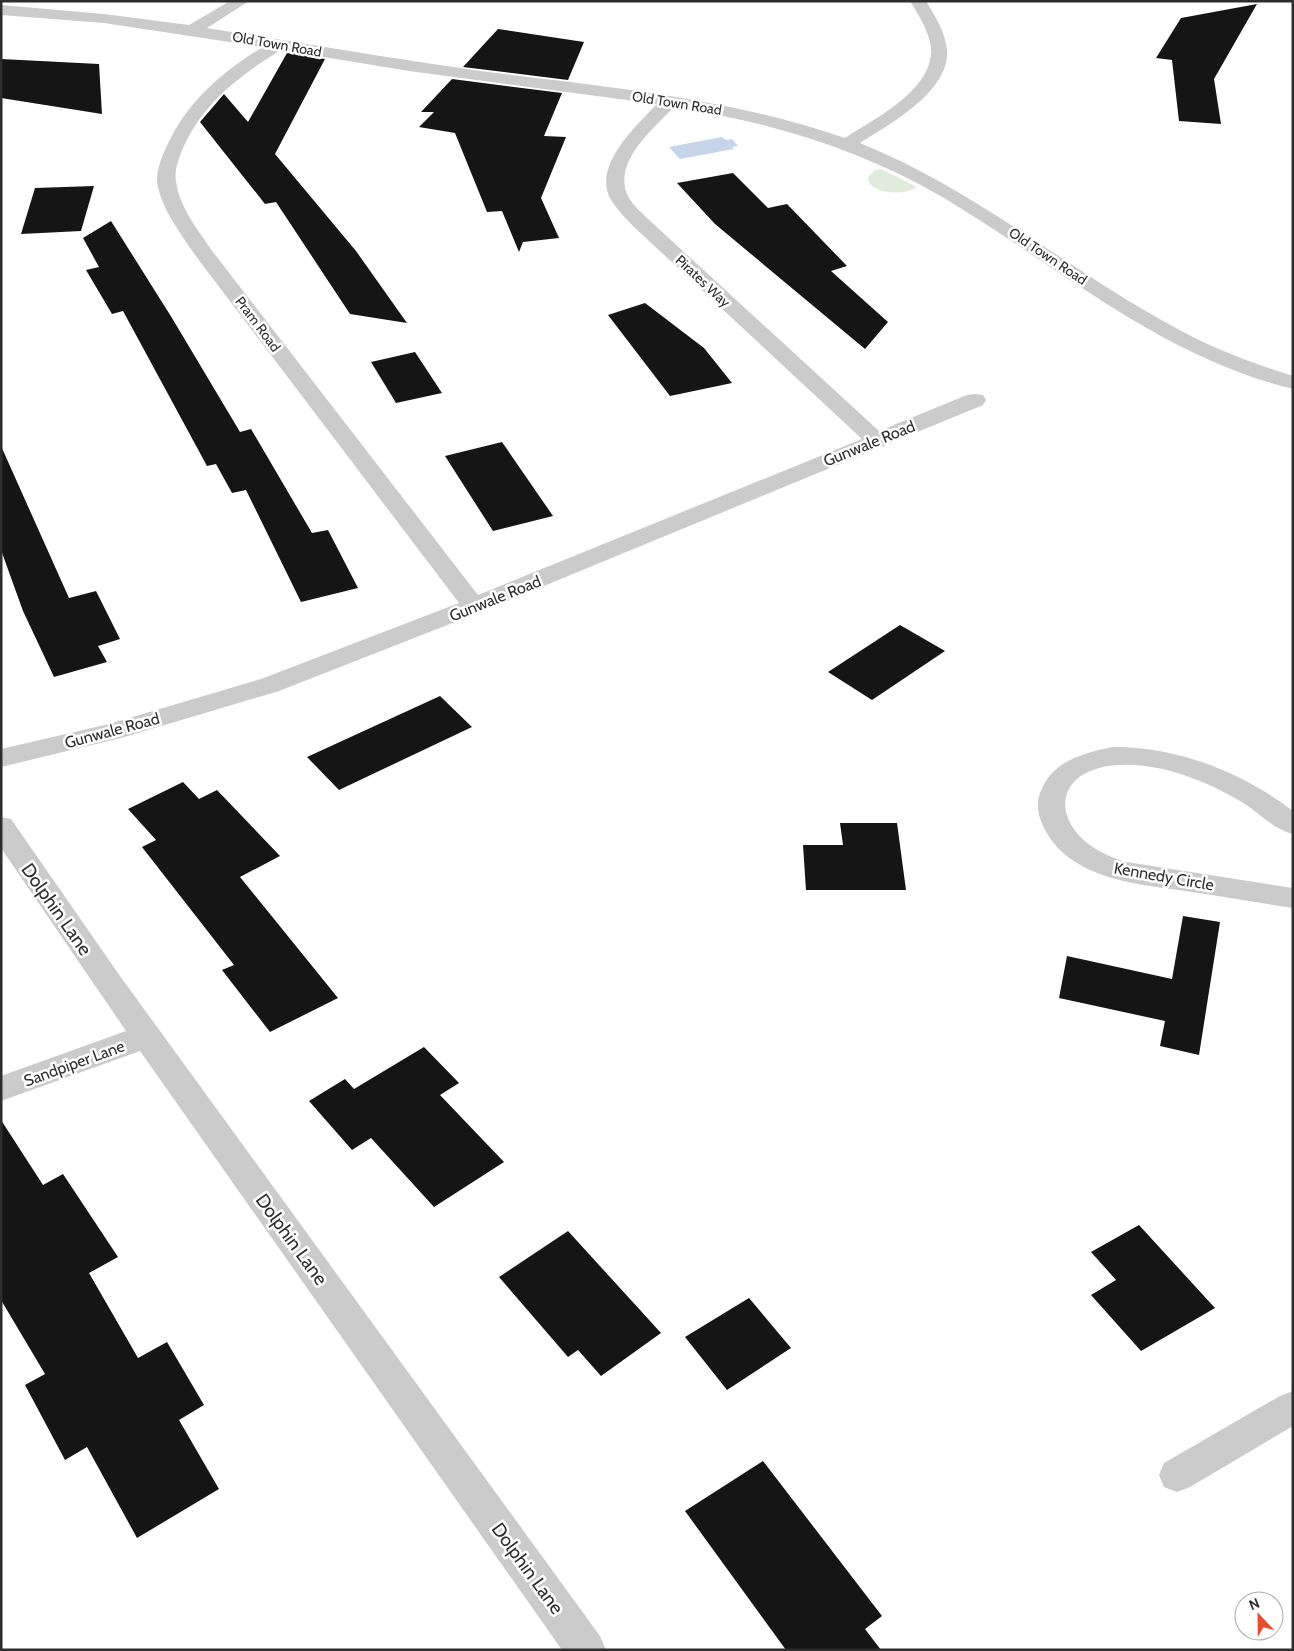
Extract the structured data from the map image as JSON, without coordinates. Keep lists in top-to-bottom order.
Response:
{
  "streets": {
    "street": [
      "Old Town Road",
      "Pirates Way",
      "Pram Road",
      "Gunwale Road",
      "Kennedy Circle",
      "Dolphin Lane",
      "Sandpiper Lane"
    ]
  },
  "crossings": [
    ["Old Town Road", "Pirates Way"],
    ["Old Town Road", "Pram Road"],
    ["Pirates Way", "Gunwale Road"],
    ["Pram Road", "Gunwale Road"],
    ["Dolphin Lane", "Sandpiper Lane"]
  ],
  "north": "top"
}
